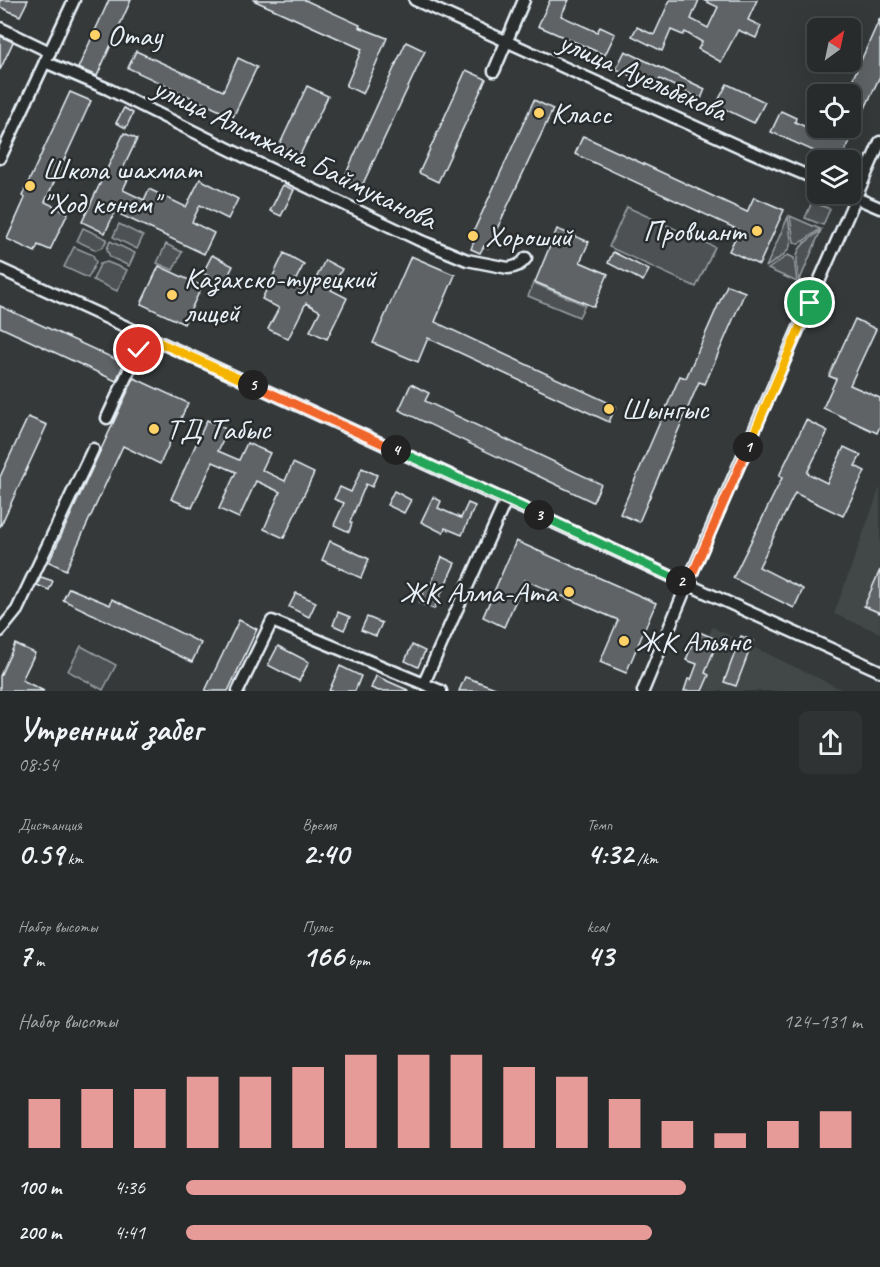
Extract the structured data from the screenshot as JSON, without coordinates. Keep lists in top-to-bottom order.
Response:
{
  "streets": {
    "street": ["улица Ауельбекова", "улица Алимжана Баймуканова"]
  },
  "places": [
    "Отау",
    "Класс",
    "Школа шахмат \"Ход конем\"",
    "Провиант",
    "Хороший",
    "Казахско-турецкий лицей",
    "Шынгыс",
    "ТД Табыс",
    "ЖК Алма-Ата",
    "ЖК Альянс"
  ],
  "north": "top right",
  "page": {
    "pins": [
      "5",
      "1",
      "4",
      "3",
      "2"
    ],
    "heading": ["Утренний забег", "08:54"],
    "stats": [
      ["Дистанция", "0.59 km"],
      ["Время", "2:40"],
      ["Темп", "4:32 /km"],
      ["Набор высоты", "7 m"],
      ["Пульс", "166 bpm"],
      ["kcal", "43"]
    ],
    "chart": ["Набор высоты", "124–131 m"],
    "list": [
      {
        "name": "100 m",
        "note": "4:36"
      },
      {
        "name": "200 m",
        "note": "4:41"
      }
    ]
  }
}
